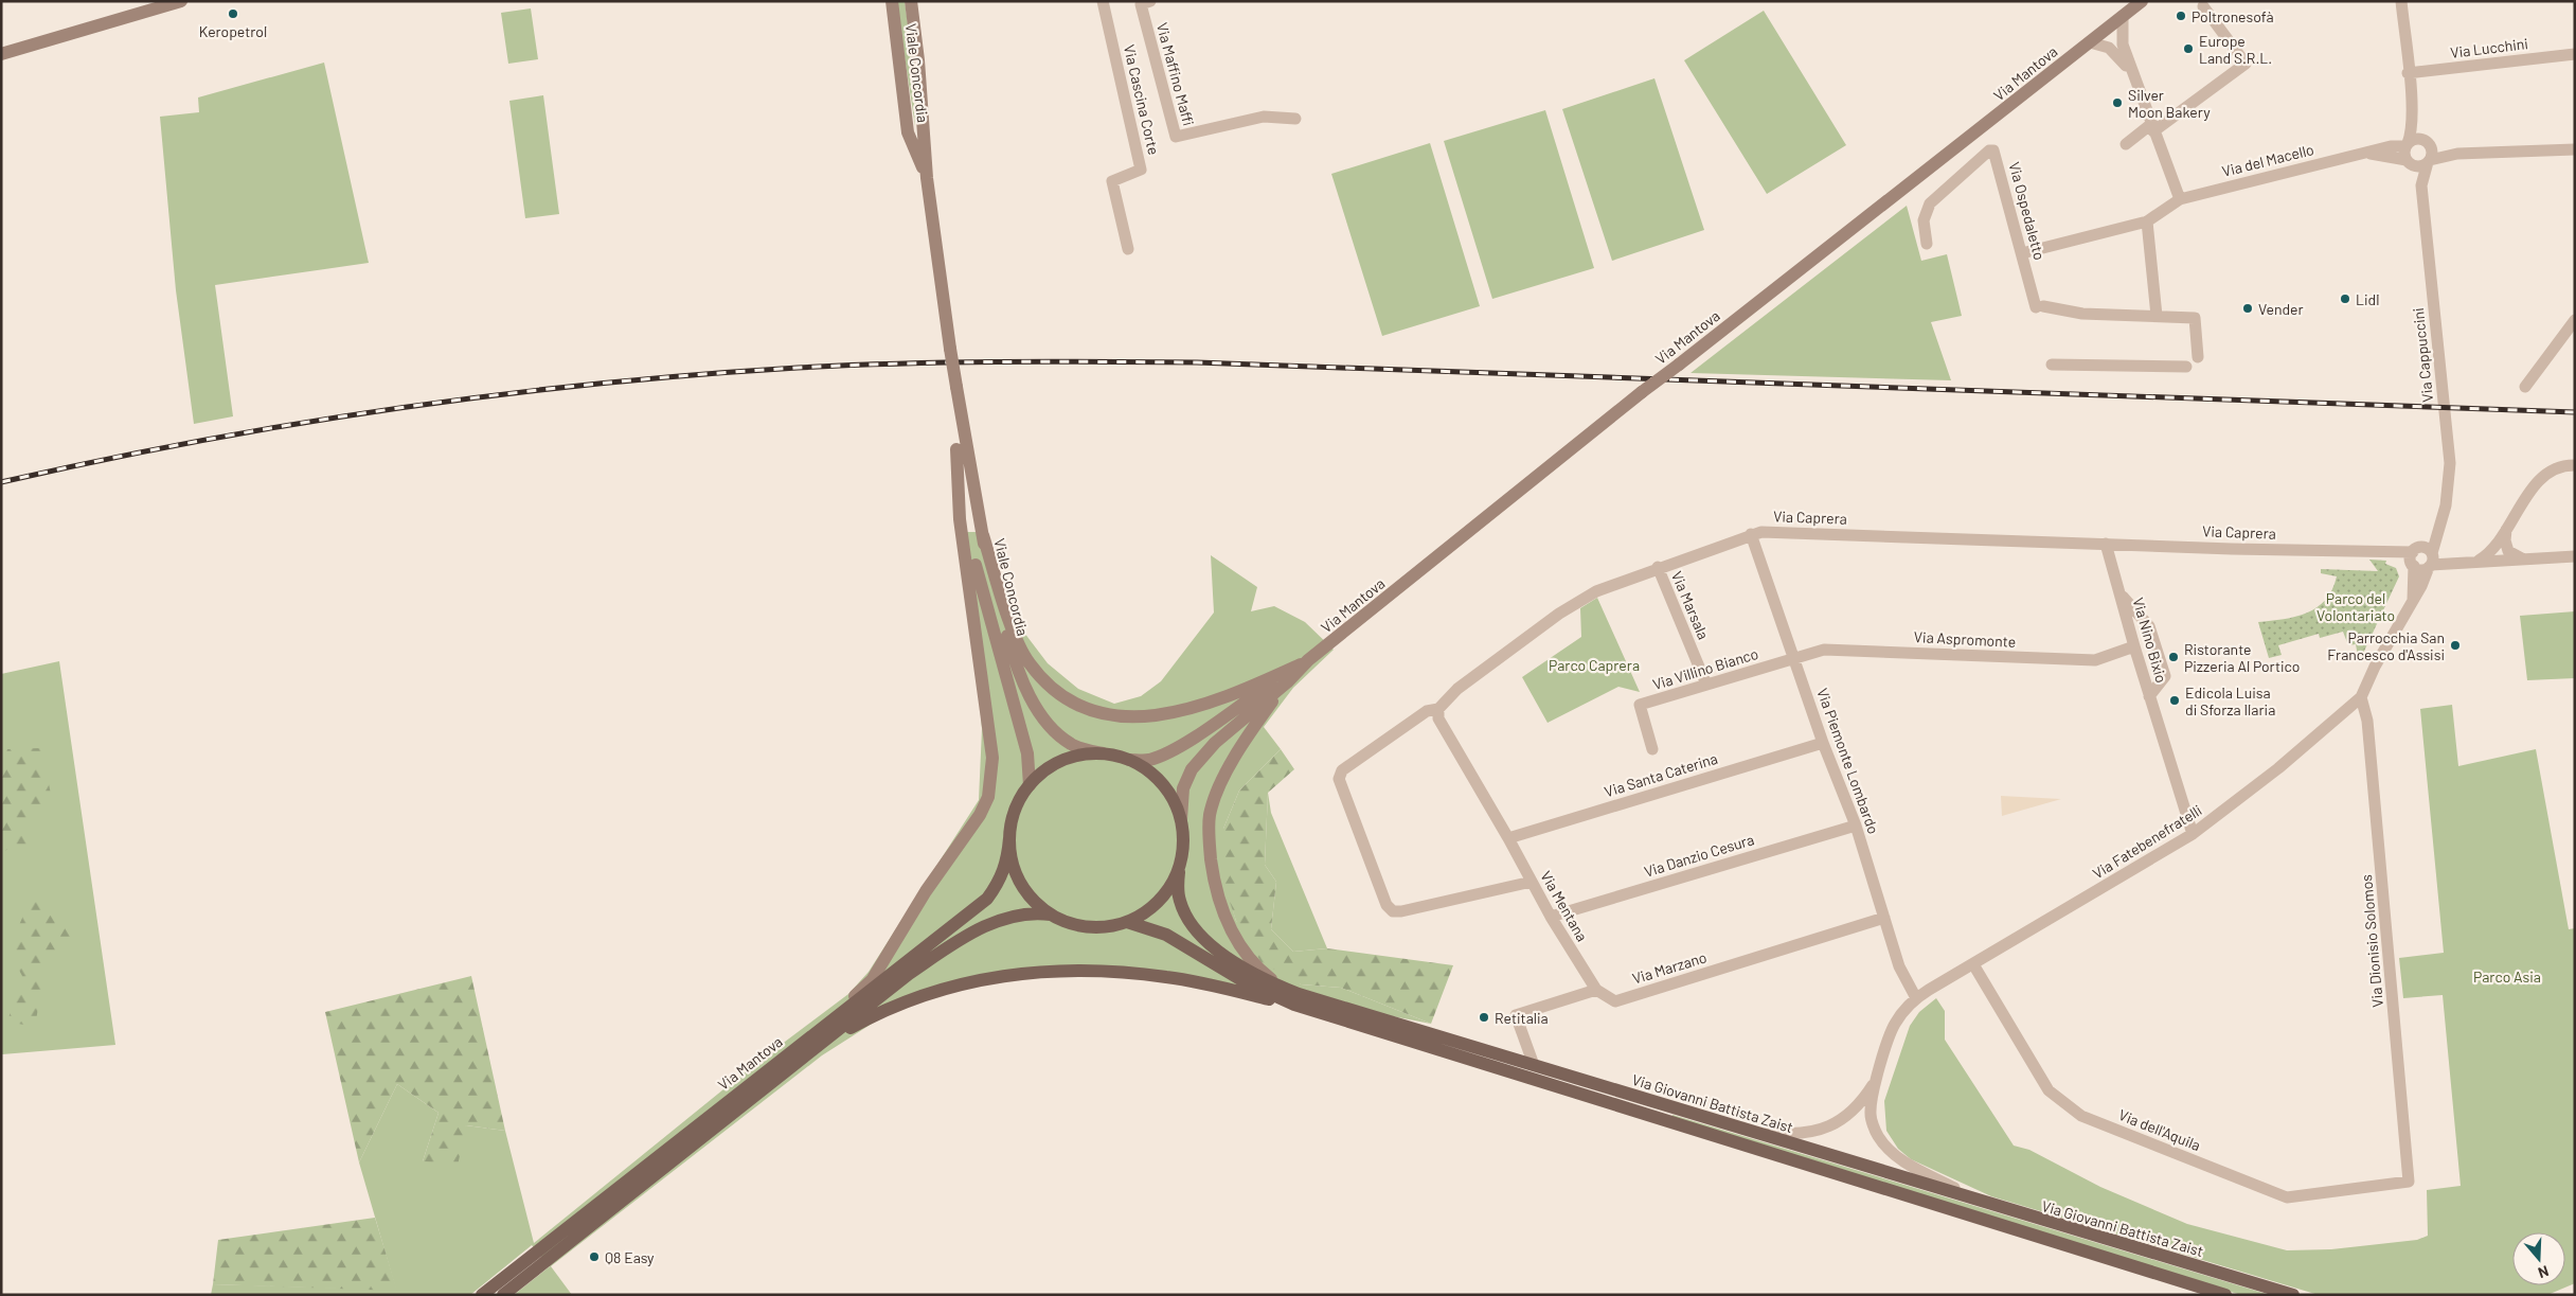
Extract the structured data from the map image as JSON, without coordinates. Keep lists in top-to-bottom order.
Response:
{
  "streets": {
    "main road": ["Viale Concordia", "Via Mantova", "Via Giovanni Battista Zaist"],
    "street": [
      "Via Lucchini",
      "Via Maffino Maffi",
      "Via Cascina Corte",
      "Via del Macello",
      "Via Ospedaletto",
      "Via Cappuccini",
      "Via Caprera",
      "Via Marsala",
      "Via Aspromonte",
      "Via Nino Bixio",
      "Via Villino Bianco",
      "Via Piemonte Lombardo",
      "Via Santa Caterina",
      "Via Fatebenefratelli",
      "Via Danzio Cesura",
      "Via Mentana",
      "Via Dionisio Solomos",
      "Via Marzano",
      "Via dell'Aquila"
    ]
  },
  "crossings": [
    ["Viale Concordia", "Via Mantova"],
    ["Viale Concordia", "Via Giovanni Battista Zaist"],
    ["Via Mantova", "Via Giovanni Battista Zaist"],
    ["Via del Macello", "Via Ospedaletto"],
    ["Via del Macello", "Via Cappuccini"],
    ["Via Cappuccini", "Via Fatebenefratelli"],
    ["Via Caprera", "Via Marsala"],
    ["Via Caprera", "Via Nino Bixio"],
    ["Via Caprera", "Via Piemonte Lombardo"],
    ["Via Caprera", "Via Fatebenefratelli"],
    ["Via Marsala", "Via Villino Bianco"],
    ["Via Aspromonte", "Via Nino Bixio"],
    ["Via Aspromonte", "Via Villino Bianco"],
    ["Via Aspromonte", "Via Piemonte Lombardo"],
    ["Via Nino Bixio", "Via Fatebenefratelli"],
    ["Via Villino Bianco", "Via Piemonte Lombardo"],
    ["Via Piemonte Lombardo", "Via Santa Caterina"],
    ["Via Piemonte Lombardo", "Via Fatebenefratelli"],
    ["Via Piemonte Lombardo", "Via Danzio Cesura"],
    ["Via Piemonte Lombardo", "Via Marzano"],
    ["Via Santa Caterina", "Via Mentana"],
    ["Via Fatebenefratelli", "Via Dionisio Solomos"],
    ["Via Fatebenefratelli", "Via Giovanni Battista Zaist"],
    ["Via Fatebenefratelli", "Via dell'Aquila"],
    ["Via Danzio Cesura", "Via Mentana"],
    ["Via Mentana", "Via Marzano"],
    ["Via Dionisio Solomos", "Via dell'Aquila"]
  ],
  "parks": ["Parco del Volontariato", "Parco Caprera", "Parco Asia"],
  "places": [
    "Keropetrol",
    "Poltronesofà",
    "Europe Land S.R.L.",
    "Silver Moon Bakery",
    "Lidl",
    "Vender",
    "Parrocchia San Francesco d'Assisi",
    "Ristorante Pizzeria Al Portico",
    "Edicola Luisa di Sforza Ilaria",
    "Retitalia",
    "Q8 Easy"
  ],
  "north": "bottom"
}
